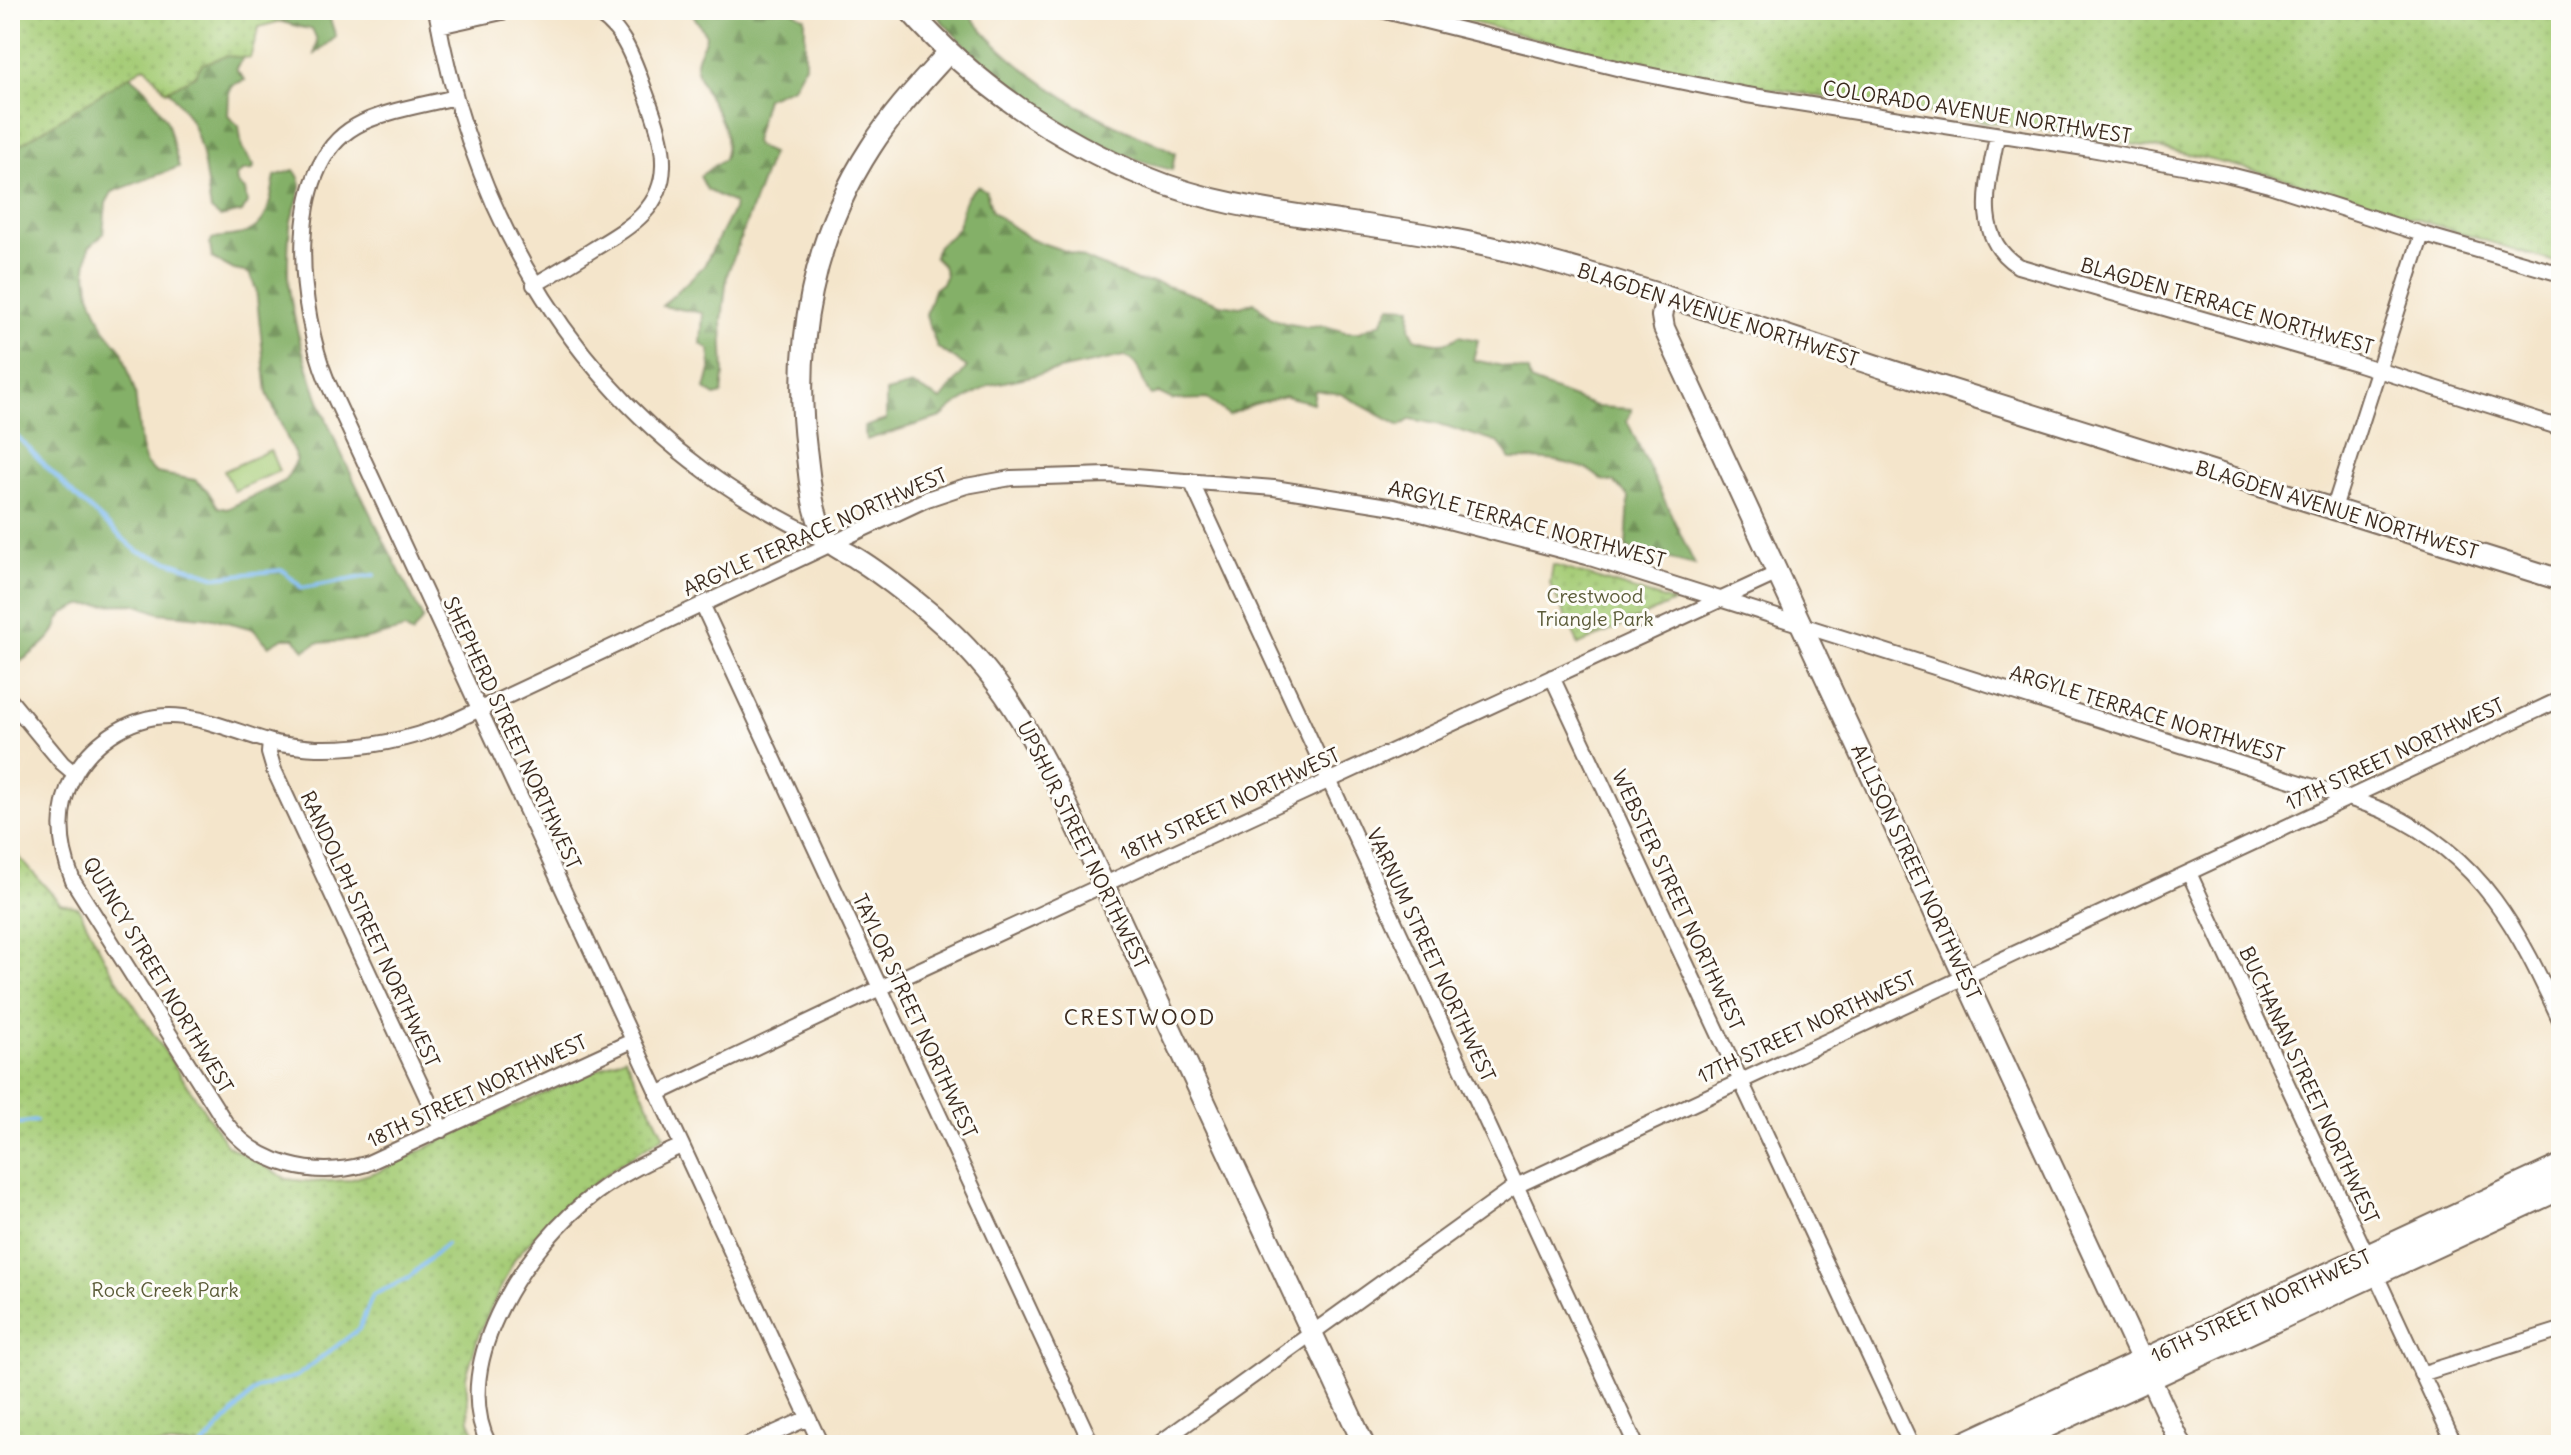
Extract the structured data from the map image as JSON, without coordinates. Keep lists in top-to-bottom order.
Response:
{
  "streets": {
    "main road": ["16TH STREET NORTHWEST"],
    "street": [
      "COLORADO AVENUE NORTHWEST",
      "BLAGDEN TERRACE NORTHWEST",
      "BLAGDEN AVENUE NORTHWEST",
      "ARGYLE TERRACE NORTHWEST",
      "SHEPHERD STREET NORTHWEST",
      "17TH STREET NORTHWEST",
      "18TH STREET NORTHWEST",
      "UPSHUR STREET NORTHWEST",
      "ALLISON STREET NORTHWEST",
      "WEBSTER STREET NORTHWEST",
      "RANDOLPH STREET NORTHWEST",
      "VARNUM STREET NORTHWEST",
      "QUINCY STREET NORTHWEST",
      "TAYLOR STREET NORTHWEST",
      "BUCHANAN STREET NORTHWEST"
    ]
  },
  "crossings": [
    ["COLORADO AVENUE NORTHWEST", "BLAGDEN TERRACE NORTHWEST"],
    ["BLAGDEN AVENUE NORTHWEST", "ALLISON STREET NORTHWEST"],
    ["ARGYLE TERRACE NORTHWEST", "SHEPHERD STREET NORTHWEST"],
    ["ARGYLE TERRACE NORTHWEST", "17TH STREET NORTHWEST"],
    ["ARGYLE TERRACE NORTHWEST", "18TH STREET NORTHWEST"],
    ["ARGYLE TERRACE NORTHWEST", "UPSHUR STREET NORTHWEST"],
    ["ARGYLE TERRACE NORTHWEST", "ALLISON STREET NORTHWEST"],
    ["ARGYLE TERRACE NORTHWEST", "RANDOLPH STREET NORTHWEST"],
    ["ARGYLE TERRACE NORTHWEST", "VARNUM STREET NORTHWEST"],
    ["ARGYLE TERRACE NORTHWEST", "QUINCY STREET NORTHWEST"],
    ["ARGYLE TERRACE NORTHWEST", "TAYLOR STREET NORTHWEST"],
    ["SHEPHERD STREET NORTHWEST", "18TH STREET NORTHWEST"],
    ["SHEPHERD STREET NORTHWEST", "UPSHUR STREET NORTHWEST"],
    ["17TH STREET NORTHWEST", "UPSHUR STREET NORTHWEST"],
    ["17TH STREET NORTHWEST", "ALLISON STREET NORTHWEST"],
    ["17TH STREET NORTHWEST", "WEBSTER STREET NORTHWEST"],
    ["17TH STREET NORTHWEST", "VARNUM STREET NORTHWEST"],
    ["17TH STREET NORTHWEST", "BUCHANAN STREET NORTHWEST"],
    ["18TH STREET NORTHWEST", "UPSHUR STREET NORTHWEST"],
    ["18TH STREET NORTHWEST", "ALLISON STREET NORTHWEST"],
    ["18TH STREET NORTHWEST", "WEBSTER STREET NORTHWEST"],
    ["18TH STREET NORTHWEST", "RANDOLPH STREET NORTHWEST"],
    ["18TH STREET NORTHWEST", "VARNUM STREET NORTHWEST"],
    ["18TH STREET NORTHWEST", "QUINCY STREET NORTHWEST"],
    ["18TH STREET NORTHWEST", "TAYLOR STREET NORTHWEST"],
    ["ALLISON STREET NORTHWEST", "16TH STREET NORTHWEST"],
    ["BUCHANAN STREET NORTHWEST", "16TH STREET NORTHWEST"]
  ],
  "districts": ["CRESTWOOD"],
  "parks": ["Crestwood Triangle Park", "Rock Creek Park"]
}
